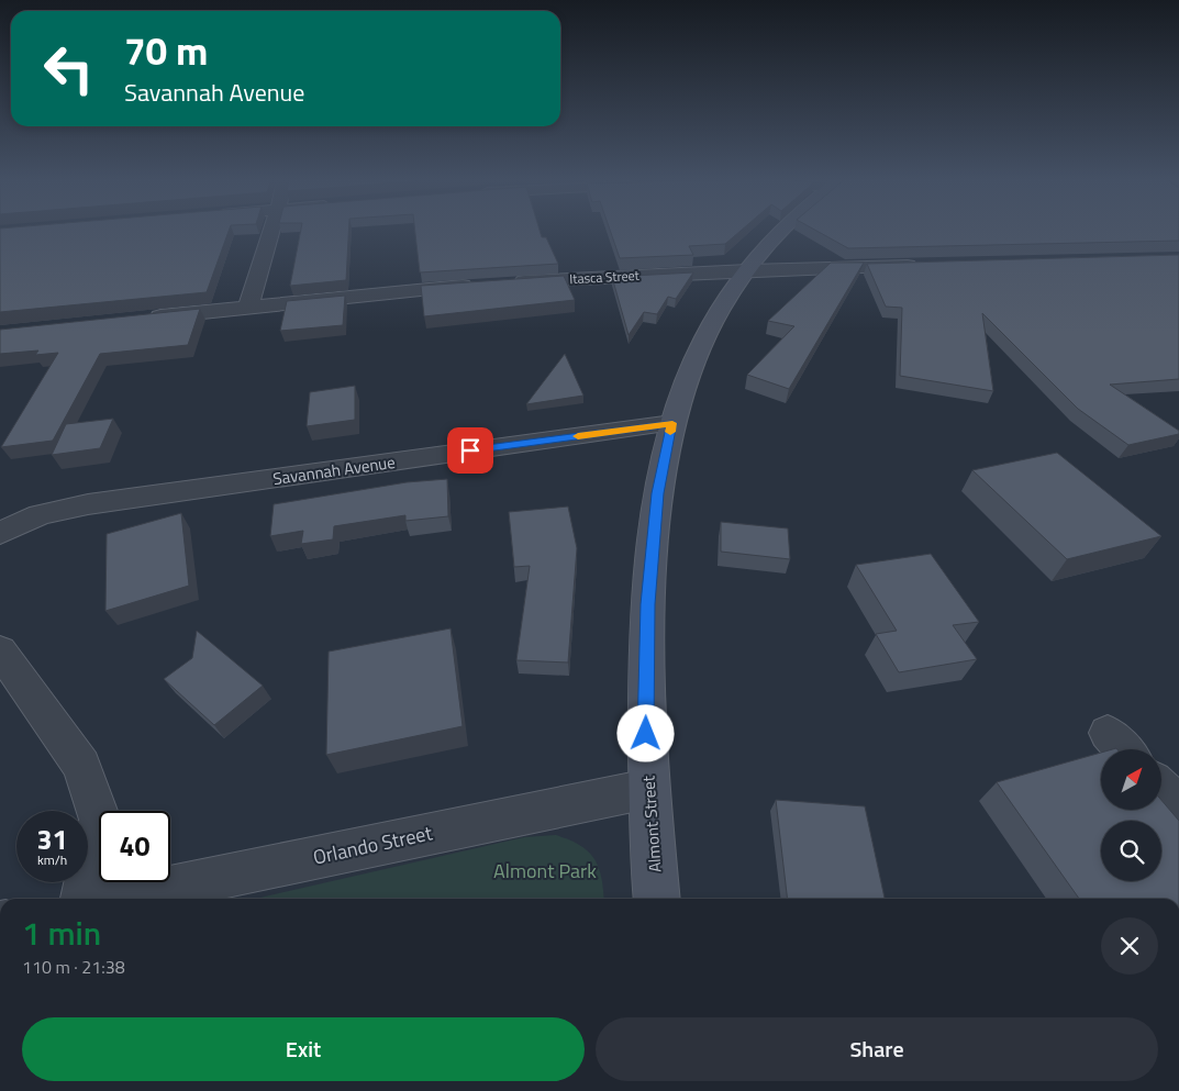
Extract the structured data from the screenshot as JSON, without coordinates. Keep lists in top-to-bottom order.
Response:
{
  "streets": {
    "street": [
      "Itasca Street",
      "Savannah Avenue",
      "Almont Street",
      "Orlando Street"
    ]
  },
  "crossings": [
    ["Itasca Street", "Almont Street"],
    ["Savannah Avenue", "Almont Street"],
    ["Almont Street", "Orlando Street"]
  ],
  "parks": ["Almont Park"],
  "north": "top right",
  "page": {
    "turn": ["70 m", "Savannah Avenue"],
    "speed": "31 km/h",
    "limit": "40",
    "heading": ["1 min", "110 m · 21:38"],
    "buttons": ["Exit", "Share"]
  }
}
